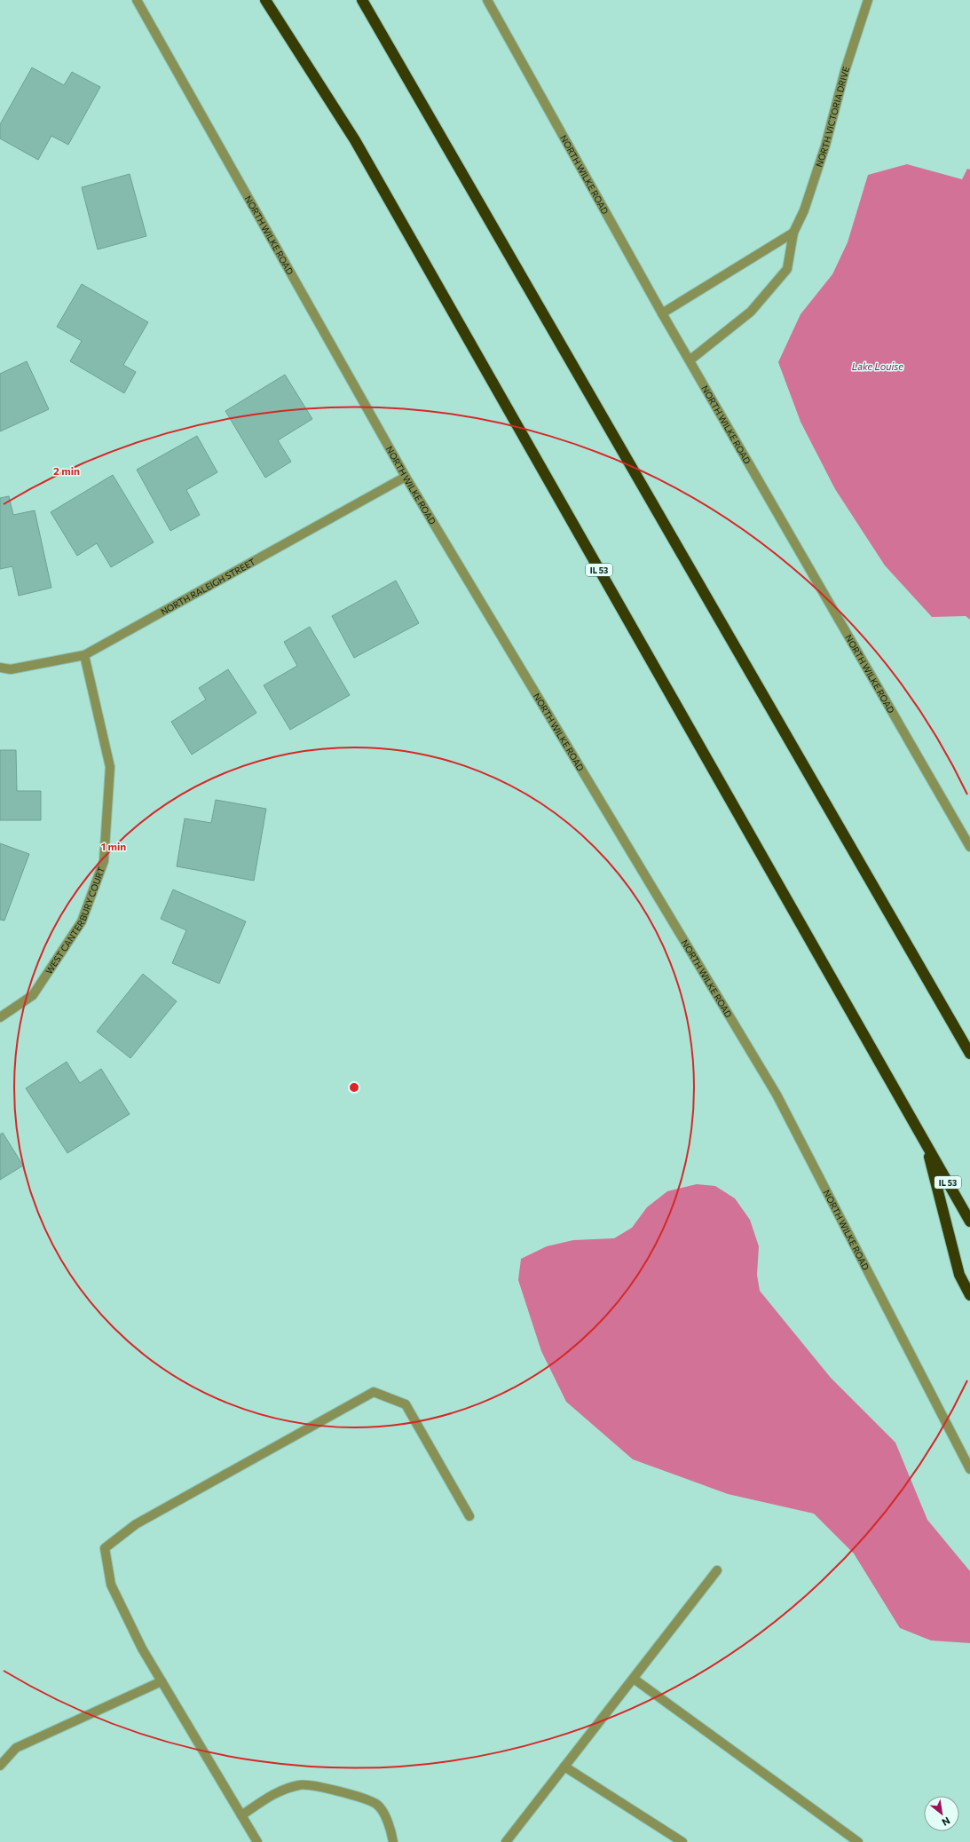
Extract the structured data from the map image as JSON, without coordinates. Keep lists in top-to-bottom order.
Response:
{
  "streets": {
    "highway": ["IL 53"],
    "street": [
      "NORTH VICTORIA DRIVE",
      "NORTH WILKE ROAD",
      "NORTH RALEIGH STREET",
      "WEST CANTERBURY COURT"
    ]
  },
  "crossings": [
    ["NORTH VICTORIA DRIVE", "NORTH WILKE ROAD"],
    ["NORTH WILKE ROAD", "NORTH RALEIGH STREET"],
    ["NORTH RALEIGH STREET", "WEST CANTERBURY COURT"]
  ],
  "water": ["Lake Louise"],
  "north": "bottom right",
  "rings": ["2 min", "1 min"]
}
